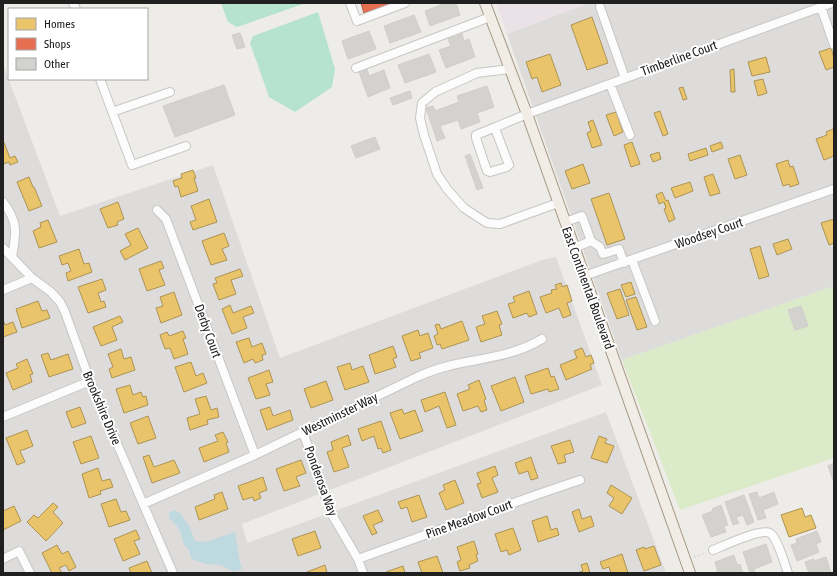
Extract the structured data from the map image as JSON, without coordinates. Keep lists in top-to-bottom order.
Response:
{
  "streets": {
    "main road": ["East Continental Boulevard"],
    "street": [
      "Timberline Court",
      "Woodsey Court",
      "Derby Court",
      "Brookshire Drive",
      "Westminster Way",
      "Ponderosa Way",
      "Pine Meadow Court"
    ]
  },
  "crossings": [
    ["Timberline Court", "East Continental Boulevard"],
    ["Woodsey Court", "East Continental Boulevard"],
    ["Derby Court", "Westminster Way"],
    ["Brookshire Drive", "Westminster Way"],
    ["Westminster Way", "Ponderosa Way"],
    ["Ponderosa Way", "Pine Meadow Court"]
  ],
  "legend": ["Homes", "Shops", "Other"]
}
